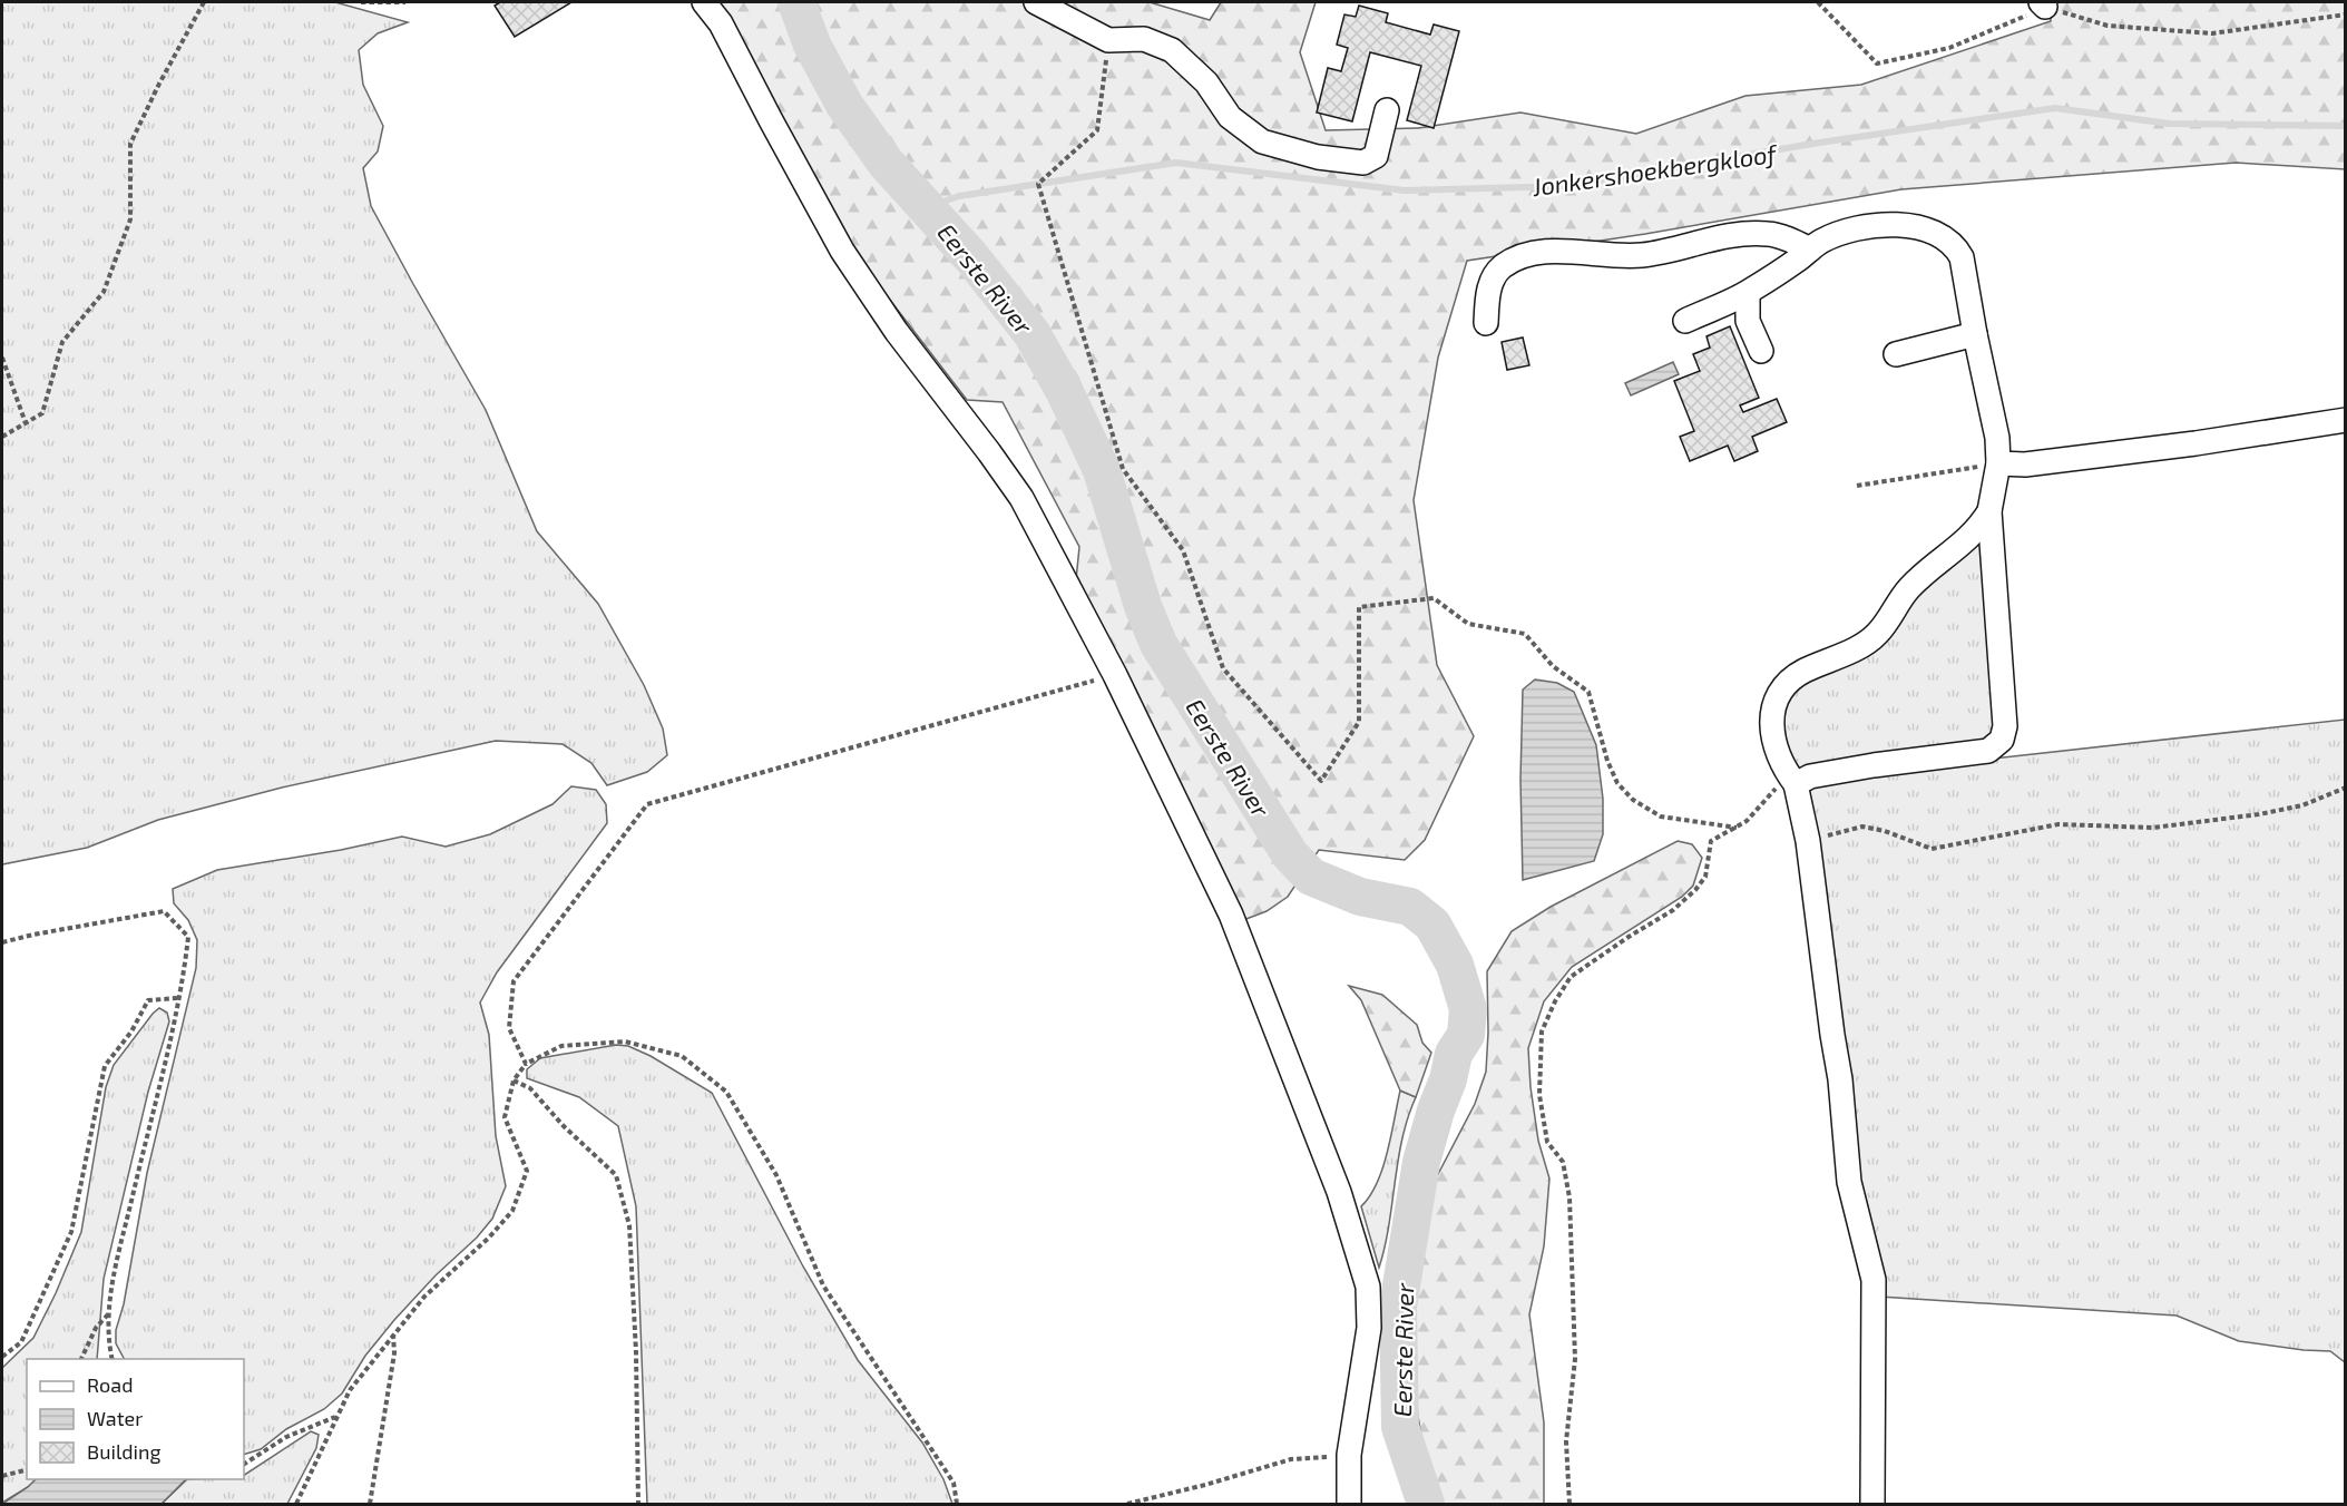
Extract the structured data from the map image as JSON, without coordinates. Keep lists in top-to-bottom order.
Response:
{
  "water": ["Jonkershoekbergkloof", "Eerste River"],
  "legend": ["Road", "Water", "Building"]
}
